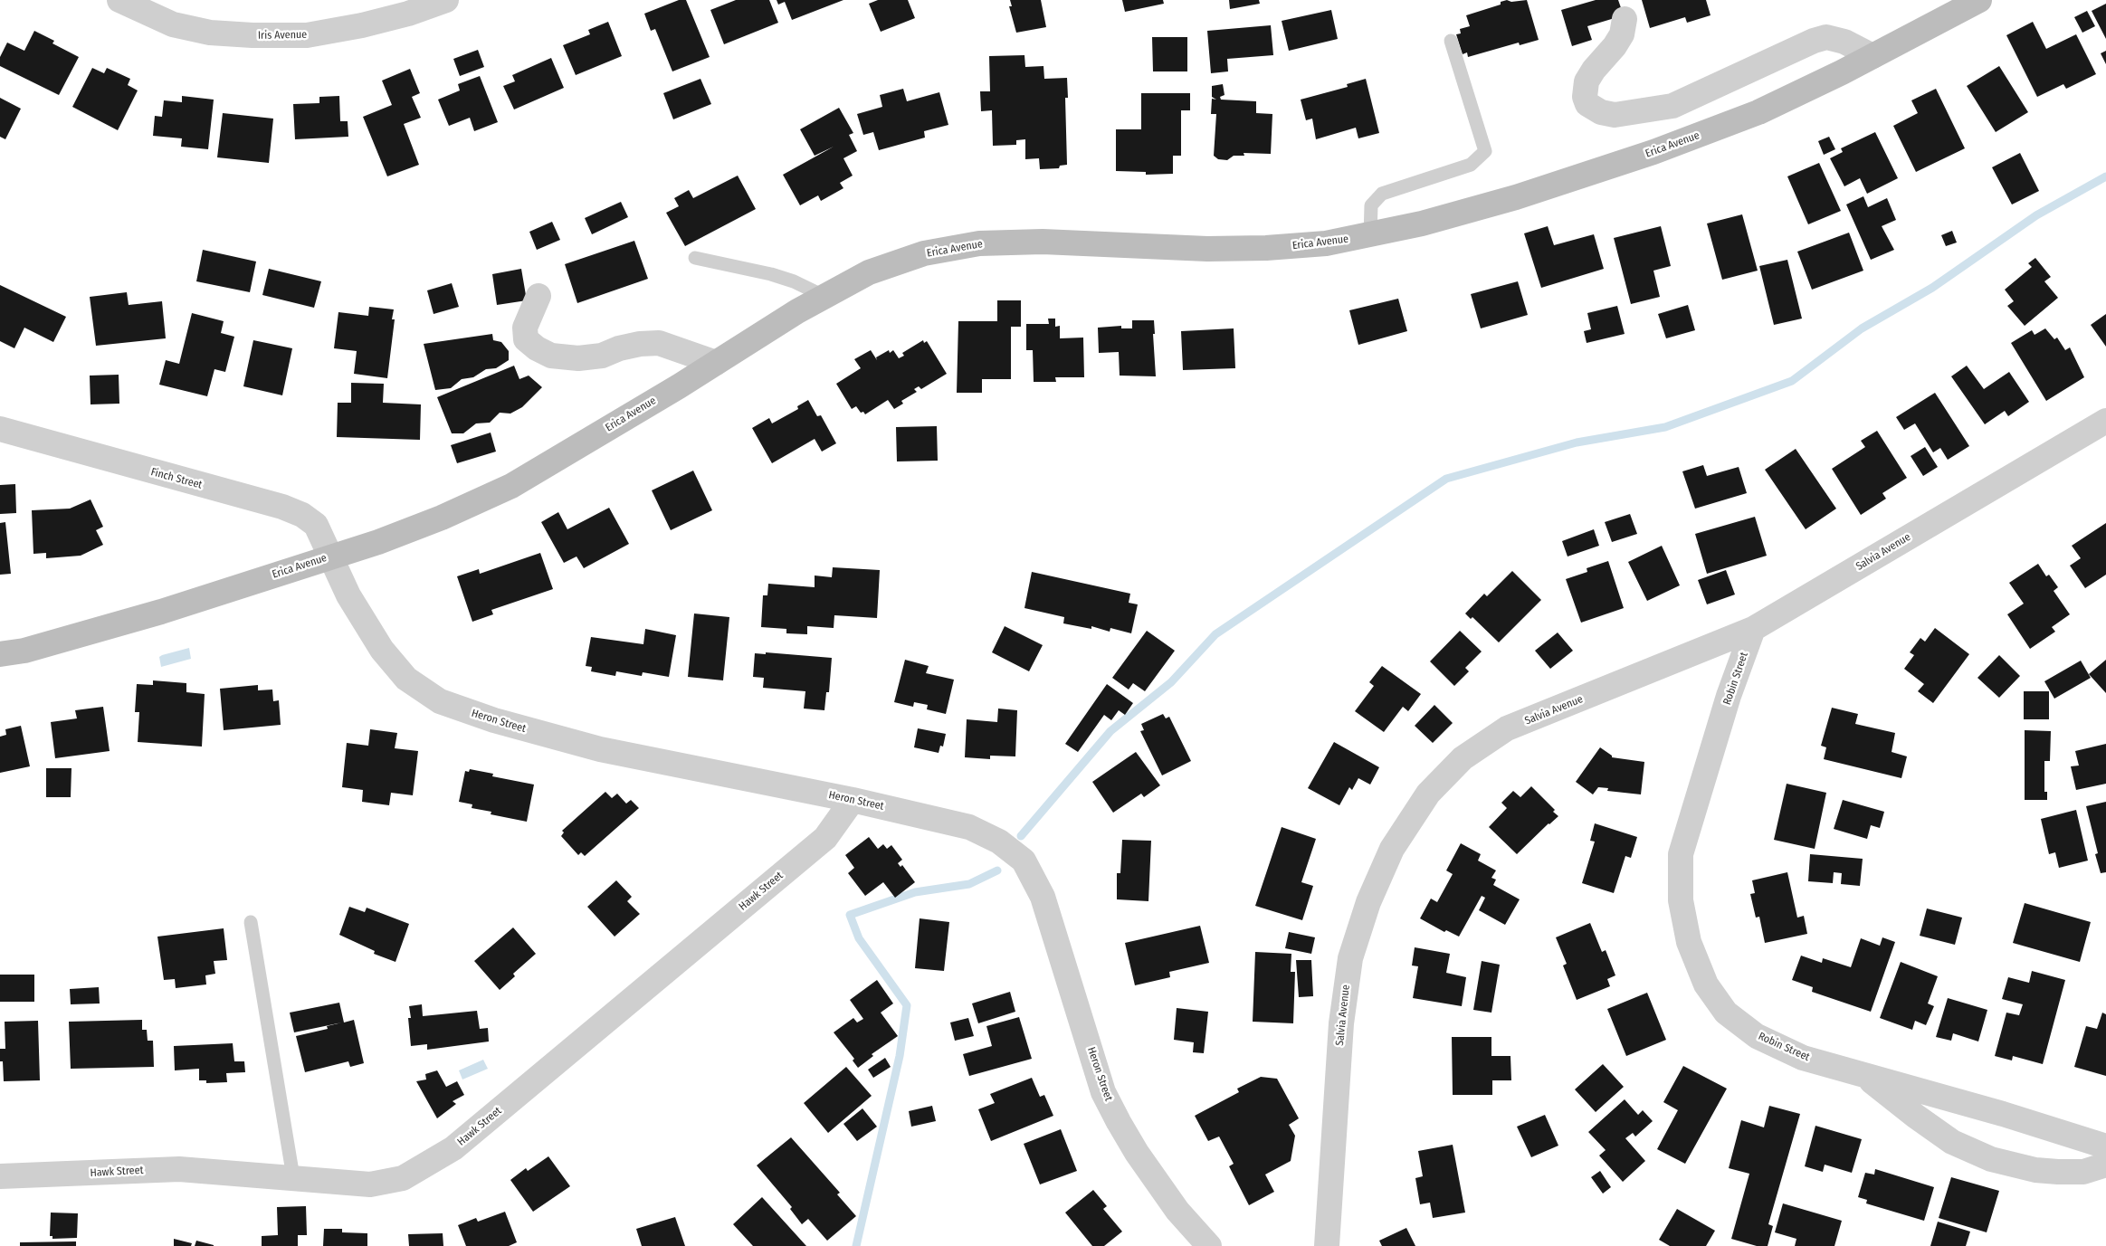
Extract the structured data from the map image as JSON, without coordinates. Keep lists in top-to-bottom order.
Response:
{
  "streets": {
    "street": [
      "Iris Avenue",
      "Erica Avenue",
      "Finch Street",
      "Salvia Avenue",
      "Robin Street",
      "Heron Street",
      "Hawk Street"
    ]
  },
  "crossings": [
    ["Erica Avenue", "Finch Street"],
    ["Erica Avenue", "Heron Street"],
    ["Finch Street", "Heron Street"],
    ["Salvia Avenue", "Robin Street"],
    ["Heron Street", "Hawk Street"]
  ]
}
